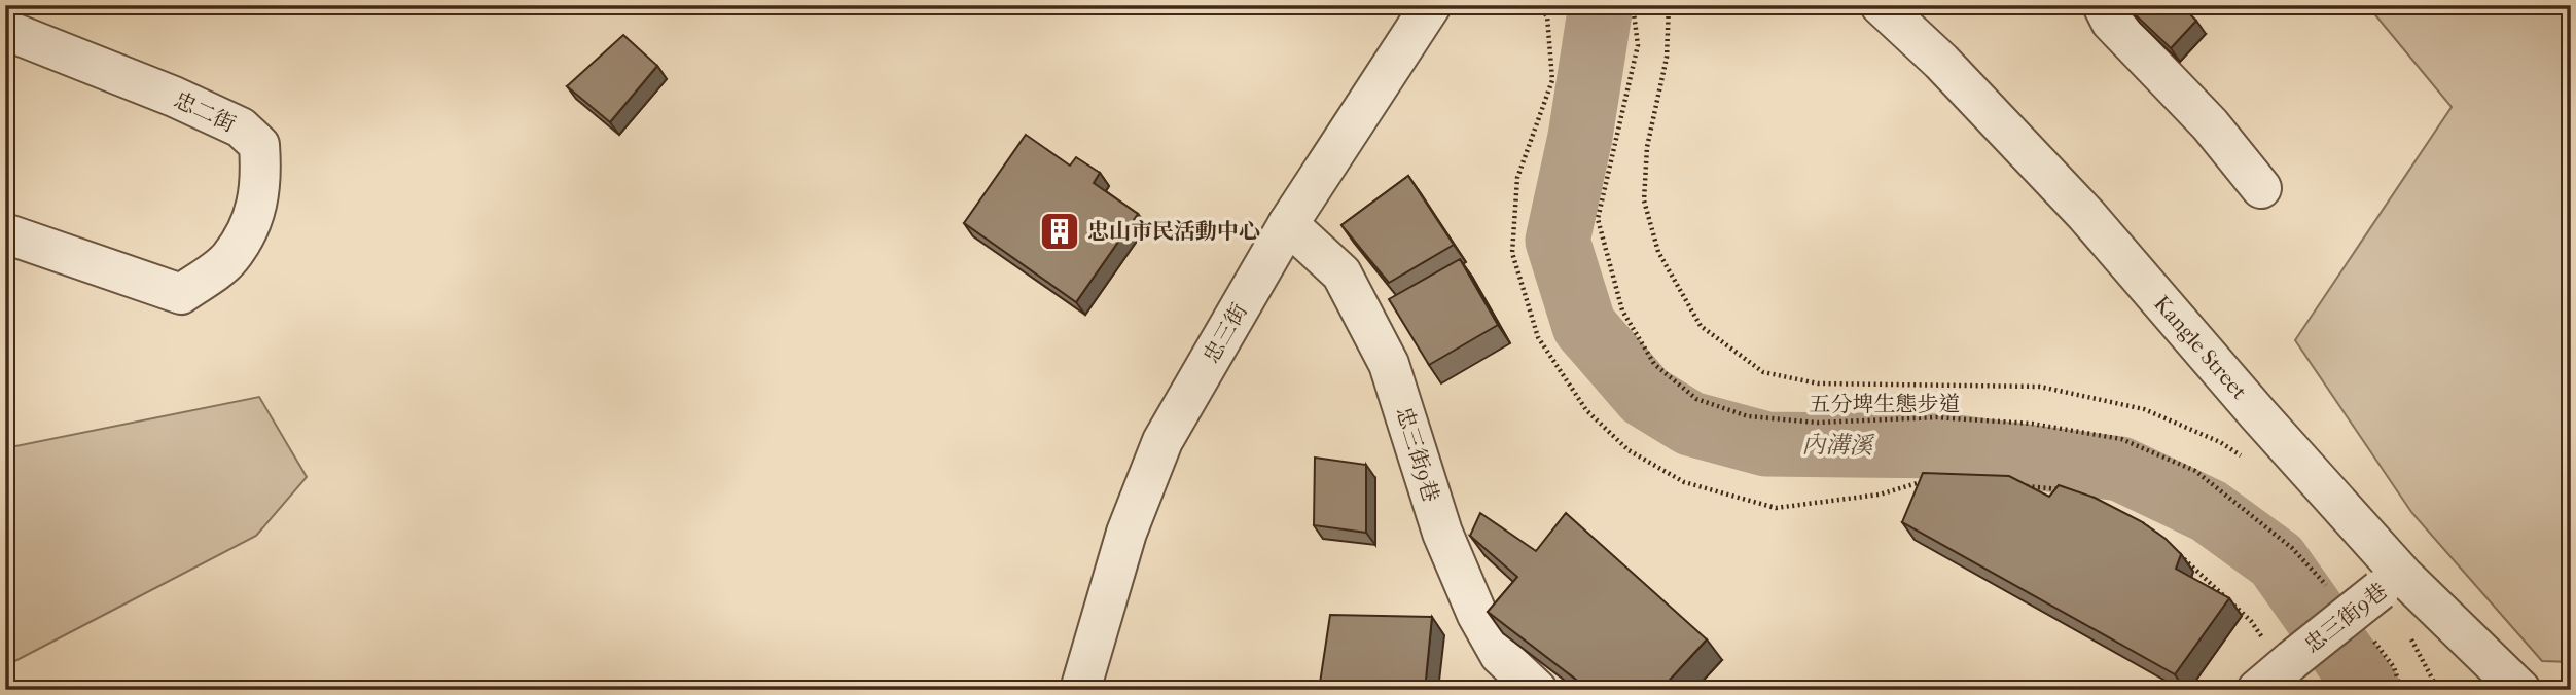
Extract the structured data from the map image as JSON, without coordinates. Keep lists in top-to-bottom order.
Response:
{
  "streets": {
    "street": [
      "忠二街",
      "忠三街",
      "Kangle Street",
      "忠三街9巷"
    ],
    "path": ["五分埤生態步道"]
  },
  "crossings": [
    ["忠三街", "忠三街9巷"],
    ["Kangle Street", "忠三街9巷"]
  ],
  "water": ["內溝溪"],
  "places": {
    "building": ["忠山市民活動中心"]
  }
}
